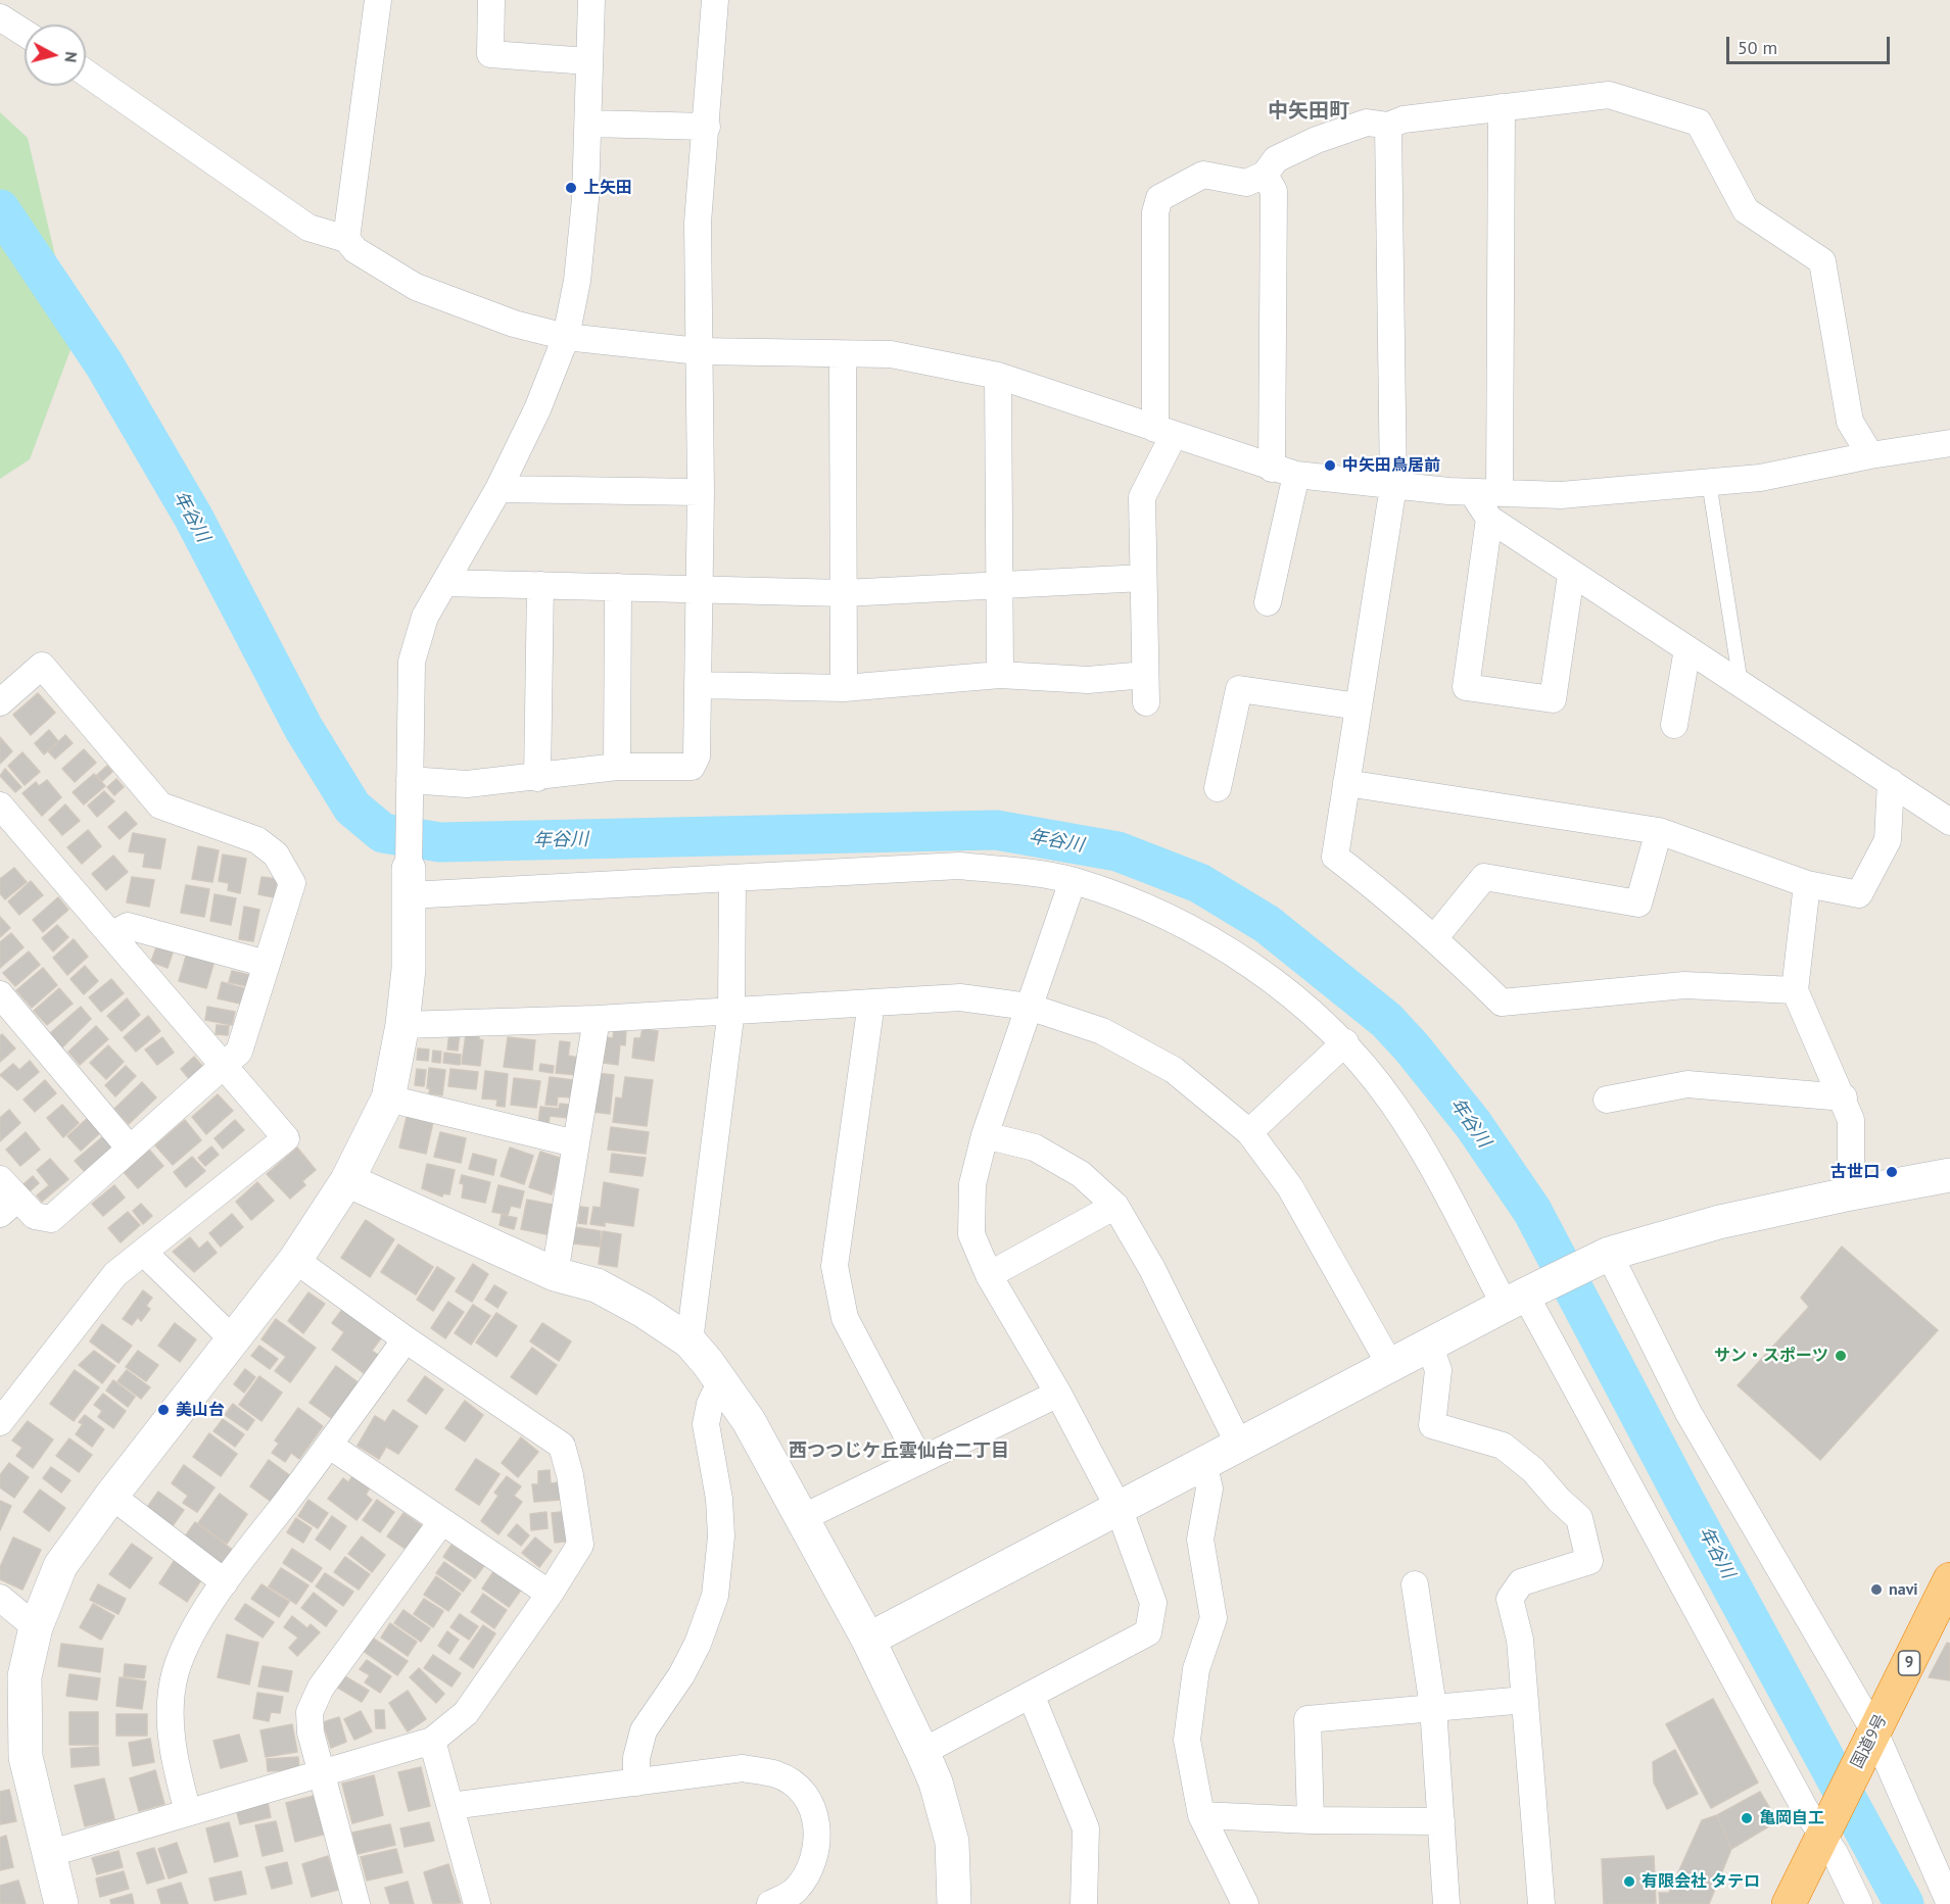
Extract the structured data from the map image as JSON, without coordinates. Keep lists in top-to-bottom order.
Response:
{
  "streets": {
    "highway": ["9", "国道9号"]
  },
  "districts": ["中矢田町", "西つつじケ丘雲仙台二丁目"],
  "water": ["年谷川"],
  "places": [
    "上矢田",
    "中矢田鳥居前",
    "古世口",
    "サン・スポーツ",
    "美山台",
    "navi",
    "亀岡自工",
    "有限会社 タテロ"
  ],
  "scale_bar": "50 m",
  "north": "right"
}
